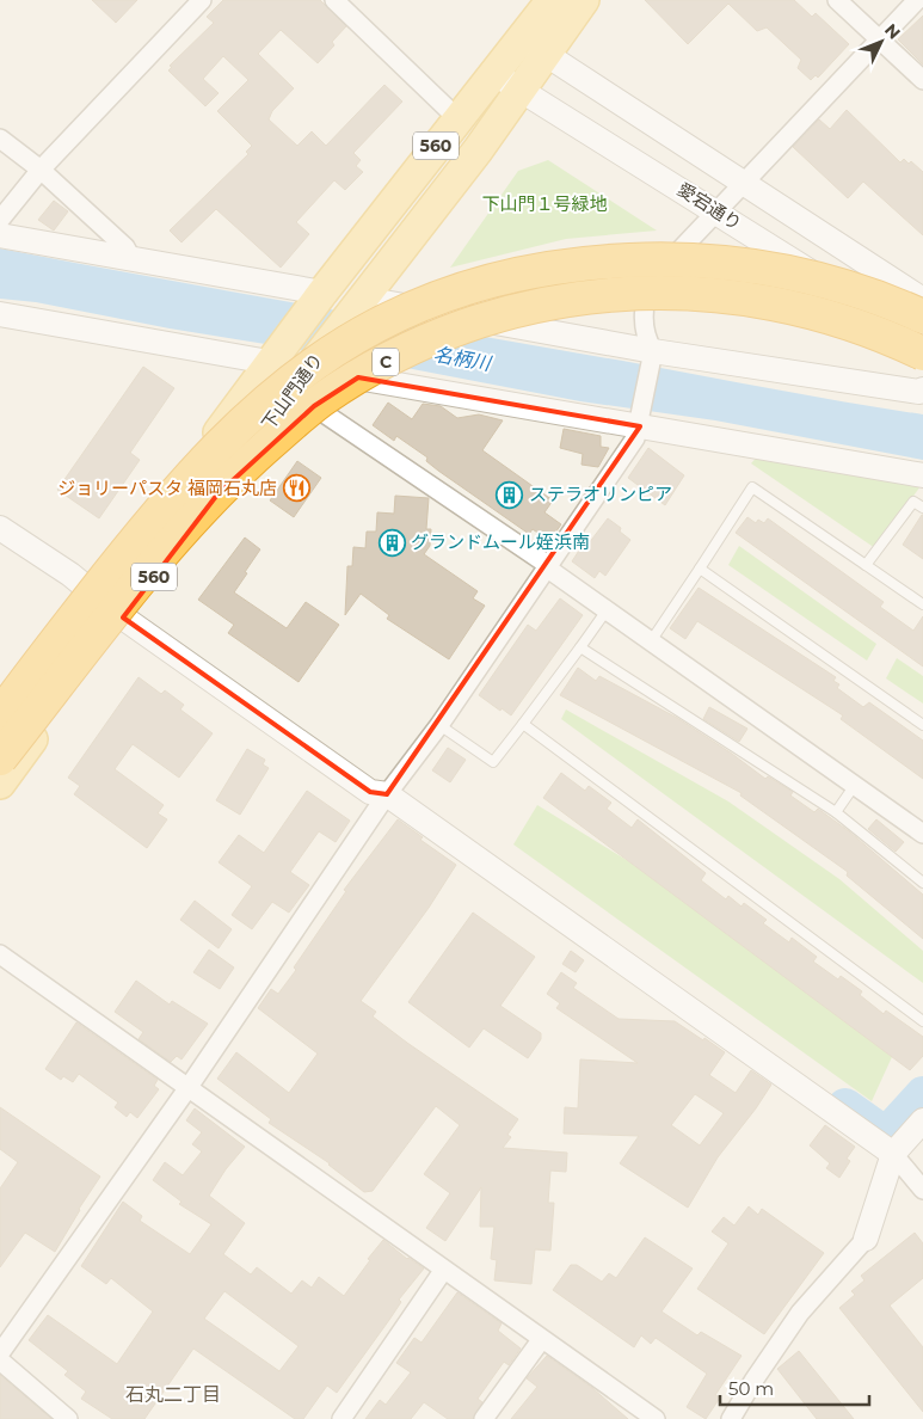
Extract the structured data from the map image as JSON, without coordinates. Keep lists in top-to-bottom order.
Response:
{
  "streets": {
    "highway": ["C"],
    "main road": ["560", "下山門通り"],
    "street": ["愛宕通り"]
  },
  "crossings": [
    ["愛宕通り", "下山門通り"]
  ],
  "districts": ["石丸二丁目"],
  "water": ["名柄川"],
  "parks": ["下山門１号緑地"],
  "places": {
    "restaurant": ["ジョリーパスタ 福岡石丸店"],
    "building": ["ステラオリンピア", "グランドムール姪浜南"]
  },
  "scale_bar": "50 m",
  "north": "top right"
}
